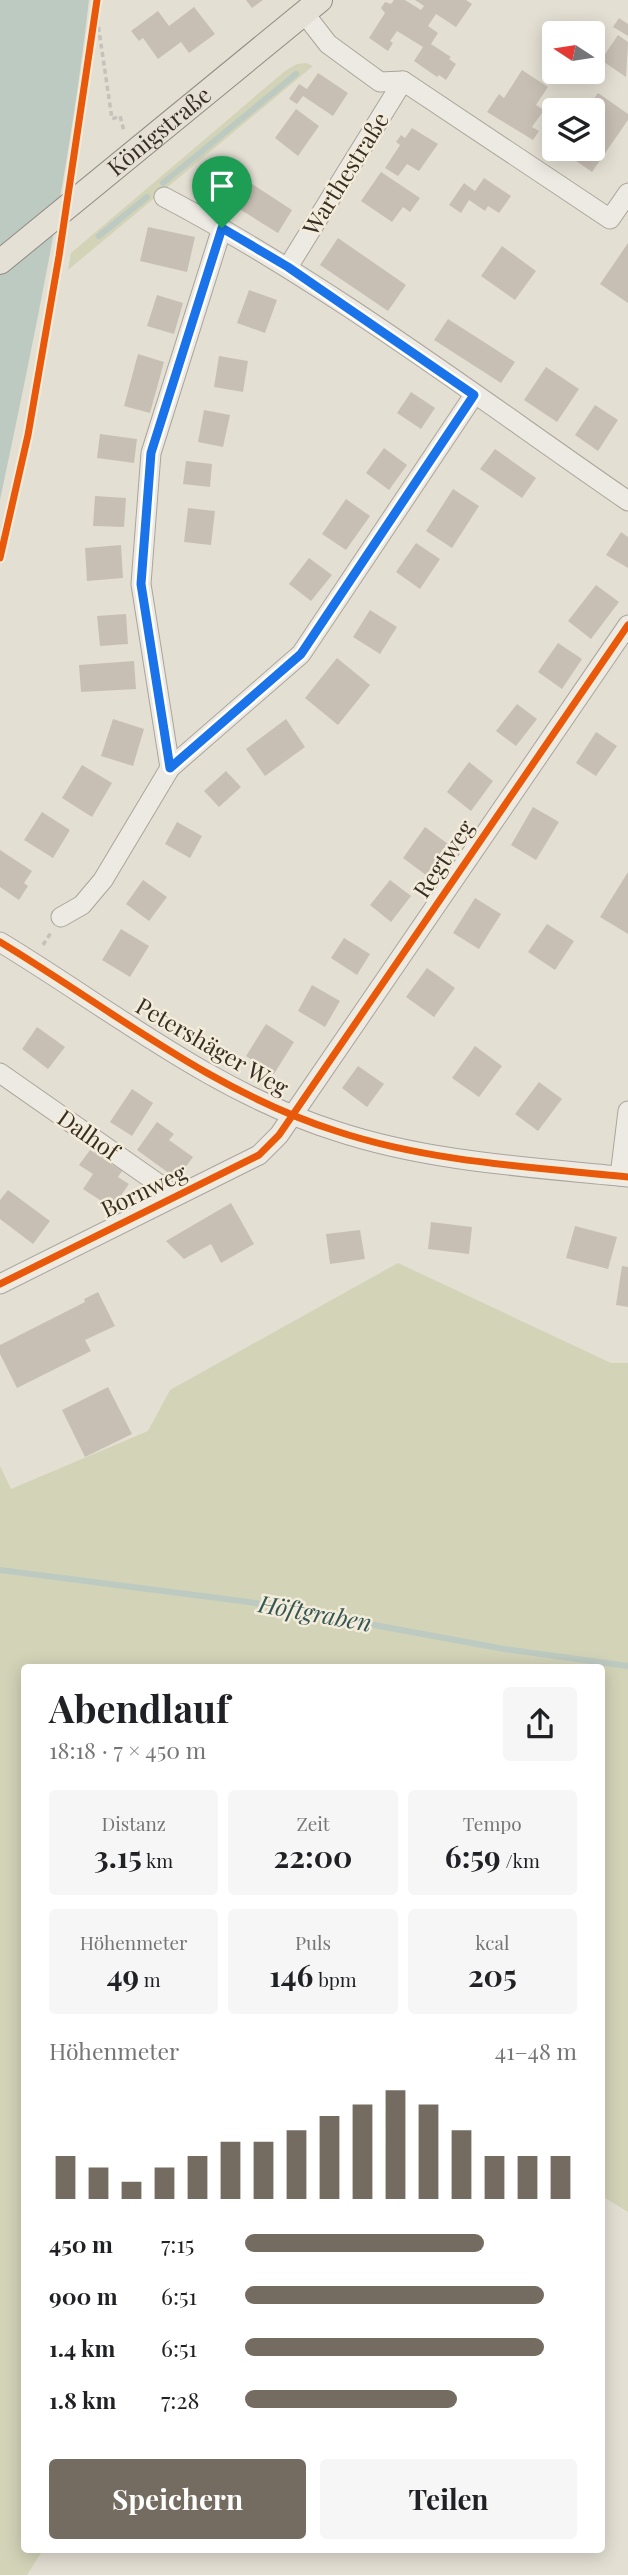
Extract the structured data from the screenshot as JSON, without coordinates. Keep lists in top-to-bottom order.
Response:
{
  "streets": {
    "main road": ["Königstraße"],
    "street": [
      "Warthestraße",
      "Regtweg",
      "Petershäger Weg",
      "Dalhof",
      "Bornweg"
    ]
  },
  "crossings": [
    ["Königstraße", "Warthestraße"],
    ["Regtweg", "Petershäger Weg"],
    ["Regtweg", "Bornweg"],
    ["Petershäger Weg", "Bornweg"],
    ["Dalhof", "Bornweg"]
  ],
  "water": ["Höftgraben"],
  "north": "left",
  "page": {
    "heading": ["Abendlauf", "18:18 · 7 × 450 m"],
    "stats": [
      ["Distanz", "3.15 km"],
      ["Zeit", "22:00"],
      ["Tempo", "6:59 /km"],
      ["Höhenmeter", "49 m"],
      ["Puls", "146 bpm"],
      ["kcal", "205"]
    ],
    "chart": ["Höhenmeter", "41–48 m"],
    "list": [
      {
        "name": "450 m",
        "note": "7:15"
      },
      {
        "name": "900 m",
        "note": "6:51"
      },
      {
        "name": "1.4 km",
        "note": "6:51"
      },
      {
        "name": "1.8 km",
        "note": "7:28"
      }
    ],
    "buttons": ["Speichern", "Teilen"]
  }
}
